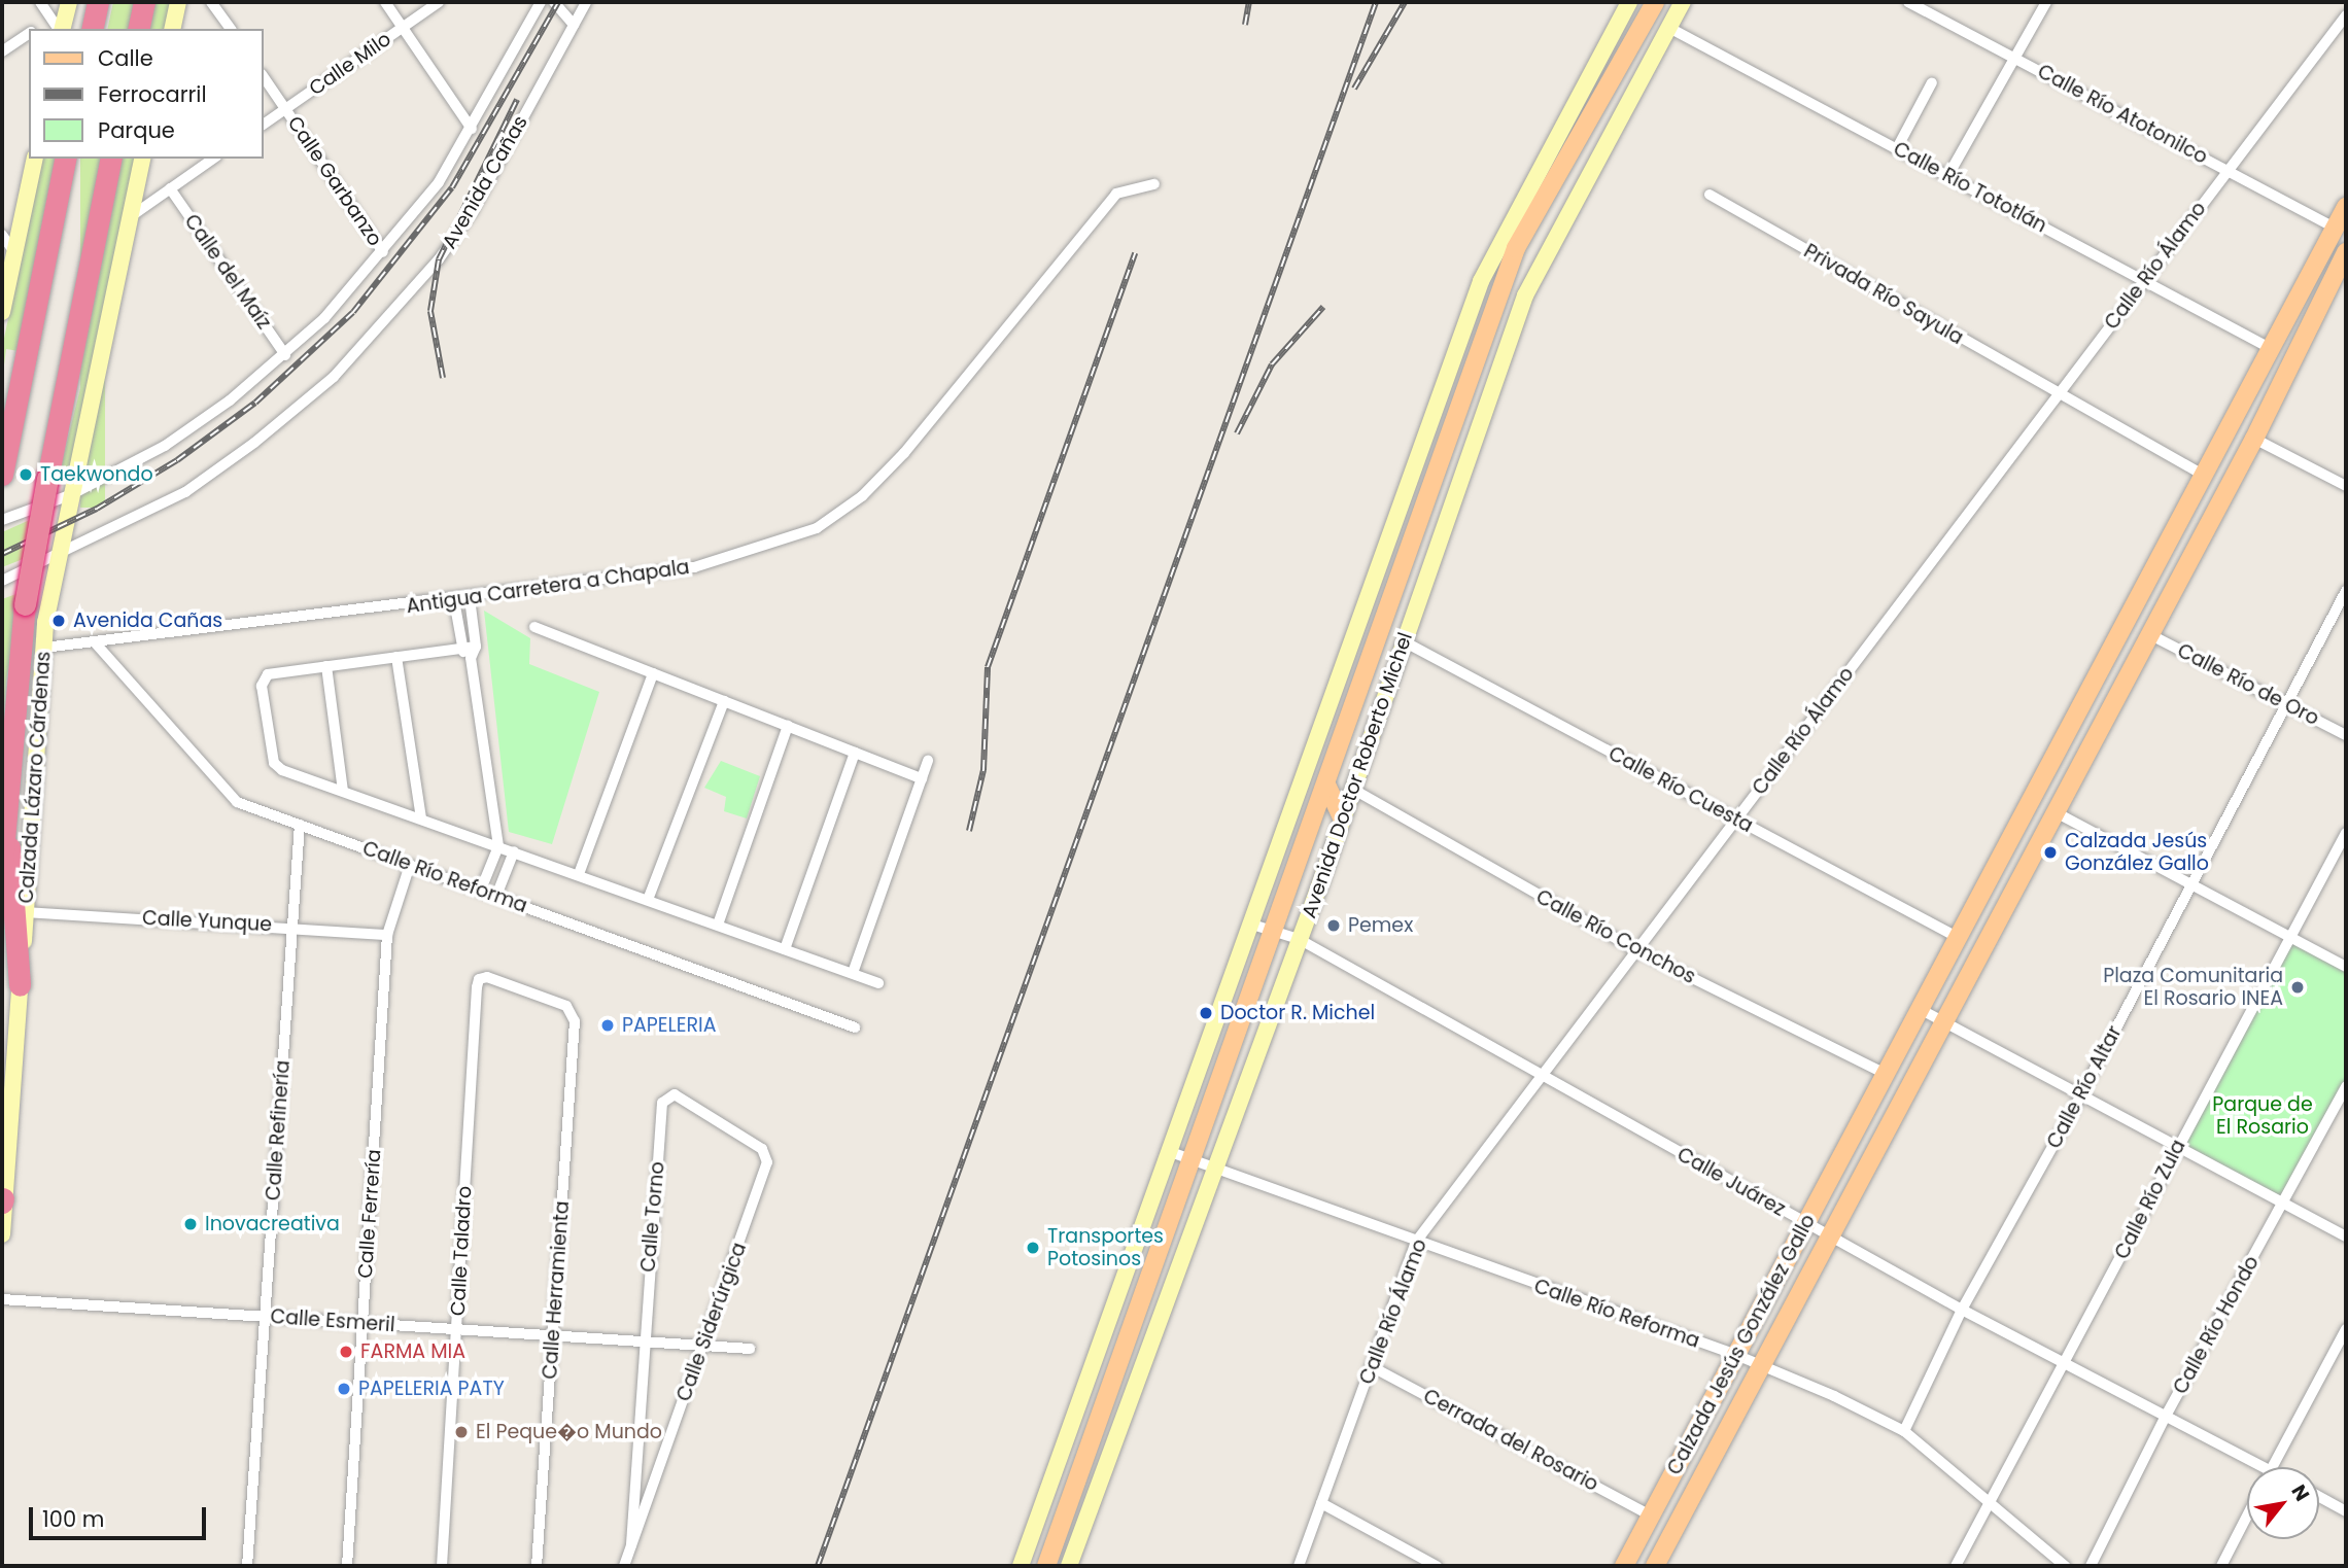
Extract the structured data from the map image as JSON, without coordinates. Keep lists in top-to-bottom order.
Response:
{
  "streets": {
    "highway": ["Calzada Lázaro Cárdenas"],
    "main road": ["Avenida Doctor Roberto Michel", "Calzada Jesús González Gallo"],
    "street": [
      "Calle Milo",
      "Calle Río Atotonilco",
      "Calle Garbanzo",
      "Avenida Cañas",
      "Calle Río Tototlán",
      "Calle Río Álamo",
      "Calle del Maíz",
      "Privada Río Sayula",
      "Antigua Carretera a Chapala",
      "Calle Río de Oro",
      "Calle Río Cuesta",
      "Calle Río Reforma",
      "Calle Yunque",
      "Calle Río Conchos",
      "Calle Río Altar",
      "Calle Refinería",
      "Calle Juárez",
      "Calle Río Zula",
      "Calle Ferrería",
      "Calle Torno",
      "Calle Taladro",
      "Calle Herramienta",
      "Calle Esmeril",
      "Calle Siderúrgica",
      "Calle Río Hondo",
      "Cerrada del Rosario"
    ]
  },
  "crossings": [
    ["Calle Milo", "Calle Garbanzo"],
    ["Calle Río Atotonilco", "Calle Río Álamo"],
    ["Calle Río Atotonilco", "Calzada Jesús González Gallo"],
    ["Calle Garbanzo", "Avenida Cañas"],
    ["Avenida Cañas", "Calle del Maíz"],
    ["Avenida Cañas", "Calzada Lázaro Cárdenas"],
    ["Calle Río Tototlán", "Calle Río Álamo"],
    ["Calle Río Tototlán", "Avenida Doctor Roberto Michel"],
    ["Calle Río Tototlán", "Calzada Jesús González Gallo"],
    ["Calle Río Álamo", "Privada Río Sayula"],
    ["Calle Río Álamo", "Calle Río Cuesta"],
    ["Calle Río Álamo", "Calle Río Reforma"],
    ["Calle Río Álamo", "Calle Río Conchos"],
    ["Calle Río Álamo", "Calle Juárez"],
    ["Calle Río Álamo", "Cerrada del Rosario"],
    ["Privada Río Sayula", "Calzada Jesús González Gallo"],
    ["Antigua Carretera a Chapala", "Calzada Lázaro Cárdenas"],
    ["Antigua Carretera a Chapala", "Calle Río Reforma"],
    ["Calle Río de Oro", "Calle Río Altar"],
    ["Calle Río de Oro", "Calzada Jesús González Gallo"],
    ["Avenida Doctor Roberto Michel", "Calle Río Cuesta"],
    ["Avenida Doctor Roberto Michel", "Calle Río Reforma"],
    ["Avenida Doctor Roberto Michel", "Calle Río Conchos"],
    ["Avenida Doctor Roberto Michel", "Calle Juárez"],
    ["Calzada Lázaro Cárdenas", "Calle Yunque"],
    ["Calle Río Cuesta", "Calzada Jesús González Gallo"],
    ["Calle Río Reforma", "Calle Río Altar"],
    ["Calle Río Reforma", "Calle Refinería"],
    ["Calle Río Reforma", "Calle Río Zula"],
    ["Calle Río Reforma", "Calle Ferrería"],
    ["Calle Río Reforma", "Calzada Jesús González Gallo"],
    ["Calle Yunque", "Calle Refinería"],
    ["Calle Yunque", "Calle Ferrería"],
    ["Calle Río Conchos", "Calzada Jesús González Gallo"],
    ["Calle Río Altar", "Calle Juárez"],
    ["Calle Refinería", "Calle Esmeril"],
    ["Calle Juárez", "Calle Río Zula"],
    ["Calle Juárez", "Calle Río Hondo"],
    ["Calle Juárez", "Calzada Jesús González Gallo"],
    ["Calle Ferrería", "Calle Esmeril"],
    ["Calle Torno", "Calle Esmeril"],
    ["Calle Torno", "Calle Siderúrgica"],
    ["Calle Taladro", "Calle Herramienta"],
    ["Calle Taladro", "Calle Esmeril"],
    ["Calle Herramienta", "Calle Esmeril"],
    ["Calle Esmeril", "Calle Siderúrgica"],
    ["Calzada Jesús González Gallo", "Cerrada del Rosario"]
  ],
  "parks": ["Parque de El Rosario"],
  "places": [
    "Taekwondo",
    "Avenida Cañas",
    "Calzada Jesús González Gallo",
    "Pemex",
    "Plaza Comunitaria El Rosario INEA",
    "Doctor R. Michel",
    "PAPELERIA",
    "Inovacreativa",
    "Transportes Potosinos",
    "FARMA MIA",
    "PAPELERIA PATY",
    "El Peque�o Mundo"
  ],
  "legend": ["Calle", "Ferrocarril", "Parque"],
  "scale_bar": "100 m",
  "north": "top right"
}
